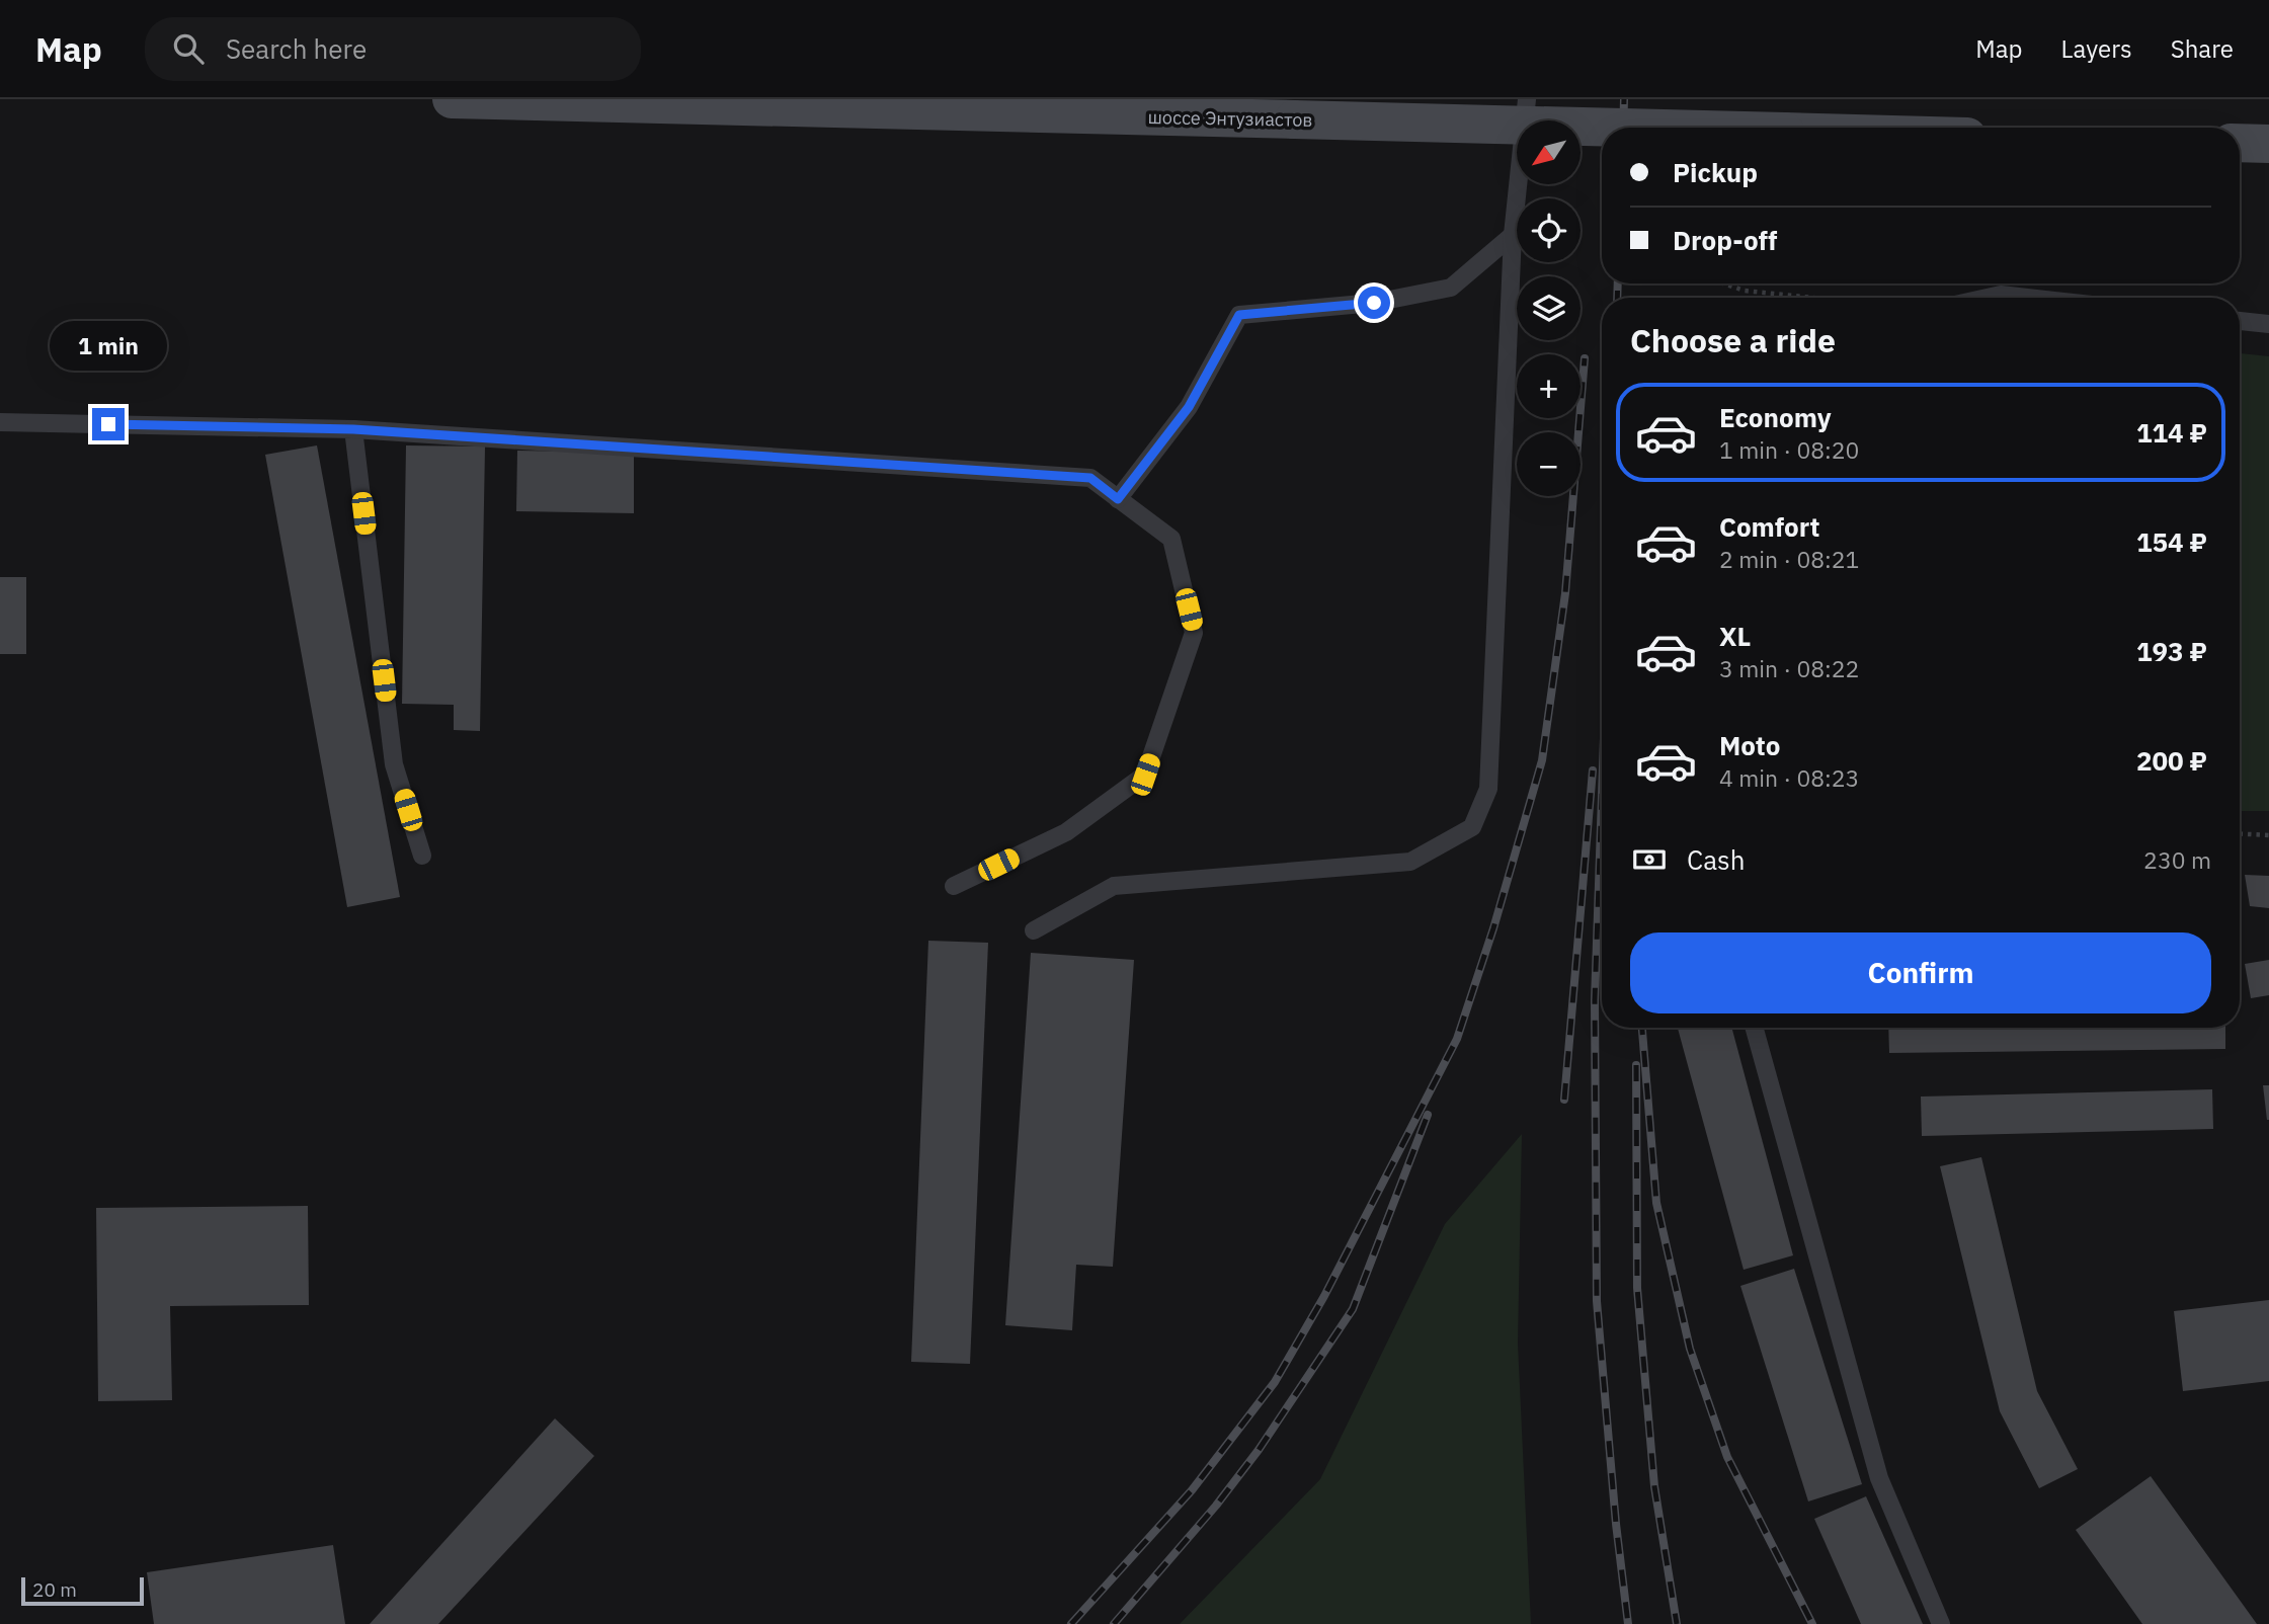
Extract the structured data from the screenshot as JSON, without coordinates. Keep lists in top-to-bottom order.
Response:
{
  "streets": {
    "main road": ["шоссе Энтузиастов"]
  },
  "scale_bar": "20 m",
  "north": "bottom left",
  "page": {
    "header": "Map",
    "search": "Search here",
    "nav": ["Map", "Layers", "Share"],
    "map_buttons": ["+", "−"],
    "banner": ["Pickup", "Drop-off"],
    "heading": "Choose a ride",
    "bubble": "1 min",
    "list": [
      {
        "name": "Economy",
        "note": "1 min · 08:20",
        "value": "114 ₽"
      },
      {
        "name": "Comfort",
        "note": "2 min · 08:21",
        "value": "154 ₽"
      },
      {
        "name": "XL",
        "note": "3 min · 08:22",
        "value": "193 ₽"
      },
      {
        "name": "Moto",
        "note": "4 min · 08:23",
        "value": "200 ₽"
      }
    ],
    "pay": ["Cash", "230 m"],
    "buttons": "Confirm",
    "scale": "20 m"
  }
}
